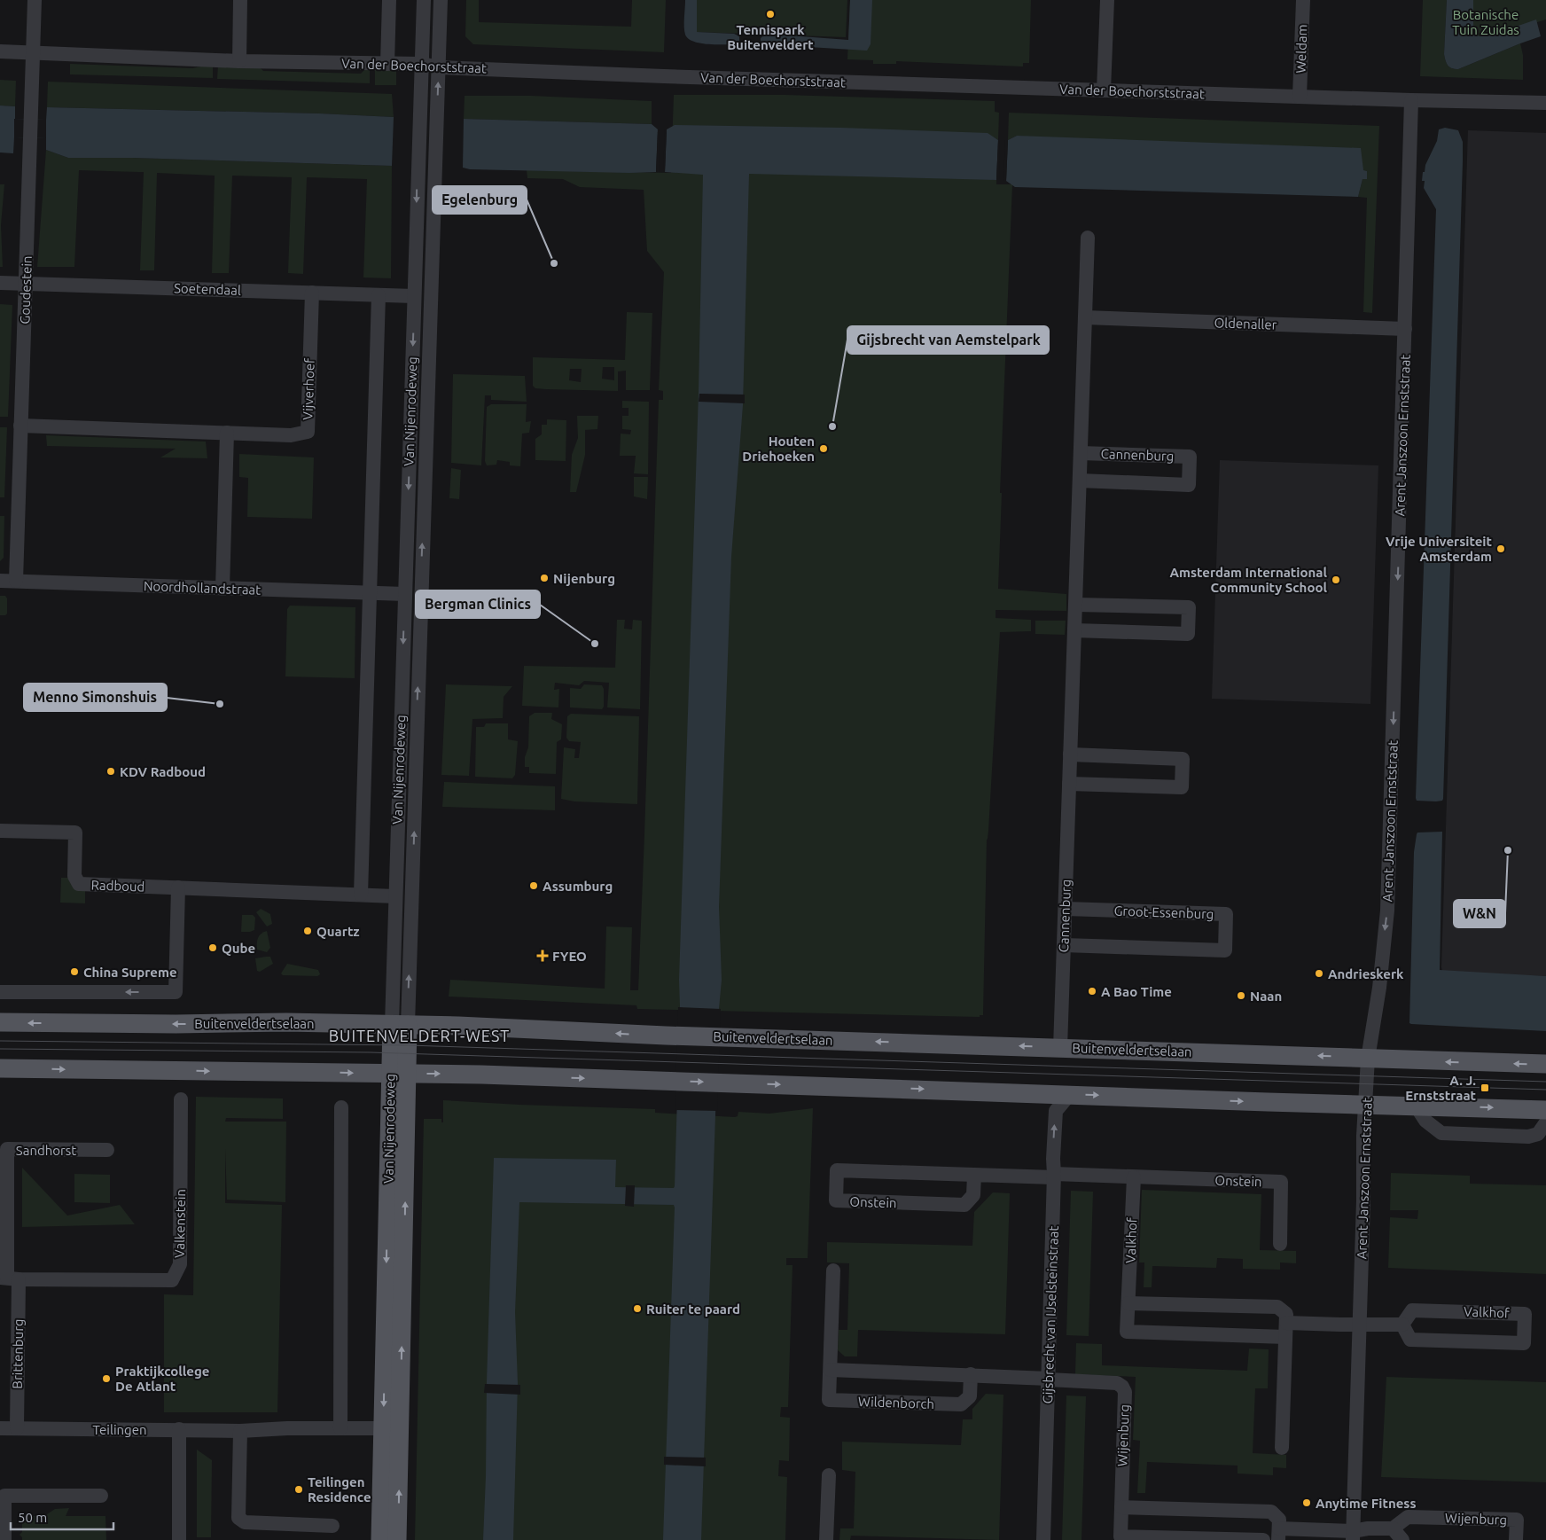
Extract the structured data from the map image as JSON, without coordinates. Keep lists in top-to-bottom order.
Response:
{
  "streets": {
    "main road": ["Van Nijenrodeweg", "Buitenveldertselaan"],
    "street": [
      "Weldam",
      "Van der Boechorststraat",
      "Soetendaal",
      "Goudestein",
      "Oldenaller",
      "Vijverhoef",
      "Arent Janszoon Ernststraat",
      "Cannenburg",
      "Noordhollandstraat",
      "Radboud",
      "Groot-Essenburg",
      "Sandhorst",
      "Onstein",
      "Valkenstein",
      "Valkhof",
      "Gijsbrecht van IJselsteinstraat",
      "Brittenburg",
      "Wildenborch",
      "Teilingen",
      "Wijenburg"
    ]
  },
  "crossings": [
    ["Weldam", "Van der Boechorststraat"],
    ["Van der Boechorststraat", "Goudestein"],
    ["Van der Boechorststraat", "Van Nijenrodeweg"],
    ["Van der Boechorststraat", "Arent Janszoon Ernststraat"],
    ["Soetendaal", "Goudestein"],
    ["Soetendaal", "Vijverhoef"],
    ["Soetendaal", "Van Nijenrodeweg"],
    ["Goudestein", "Vijverhoef"],
    ["Goudestein", "Noordhollandstraat"],
    ["Oldenaller", "Arent Janszoon Ernststraat"],
    ["Oldenaller", "Cannenburg"],
    ["Van Nijenrodeweg", "Noordhollandstraat"],
    ["Van Nijenrodeweg", "Radboud"],
    ["Van Nijenrodeweg", "Buitenveldertselaan"],
    ["Van Nijenrodeweg", "Teilingen"],
    ["Arent Janszoon Ernststraat", "Buitenveldertselaan"],
    ["Arent Janszoon Ernststraat", "Valkhof"],
    ["Cannenburg", "Groot-Essenburg"],
    ["Cannenburg", "Buitenveldertselaan"],
    ["Sandhorst", "Valkenstein"],
    ["Sandhorst", "Brittenburg"],
    ["Onstein", "Valkhof"],
    ["Onstein", "Gijsbrecht van IJselsteinstraat"],
    ["Valkenstein", "Brittenburg"],
    ["Gijsbrecht van IJselsteinstraat", "Wijenburg"],
    ["Brittenburg", "Teilingen"]
  ],
  "one_way": ["Arent Janszoon Ernststraat"],
  "districts": ["BUITENVELDERT-WEST"],
  "parks": ["Botanische Tuin Zuidas"],
  "places": {
    "other": [
      "Tennispark Buitenveldert",
      "Egelenburg",
      "Gijsbrecht van Aemstelpark",
      "Houten Driehoeken",
      "Vrije Universiteit Amsterdam",
      "Nijenburg",
      "Amsterdam International Community School",
      "Bergman Clinics",
      "Menno Simonshuis",
      "KDV Radboud",
      "W&N",
      "Assumburg",
      "Quartz",
      "Qube",
      "China Supreme",
      "Andrieskerk",
      "A Bao Time",
      "Naan",
      "Ruiter te paard",
      "Praktijkcollege De Atlant",
      "Teilingen Residence",
      "Anytime Fitness"
    ],
    "health": ["FYEO"],
    "transit": ["A. J. Ernststraat"]
  },
  "scale_bar": "50 m"
}
